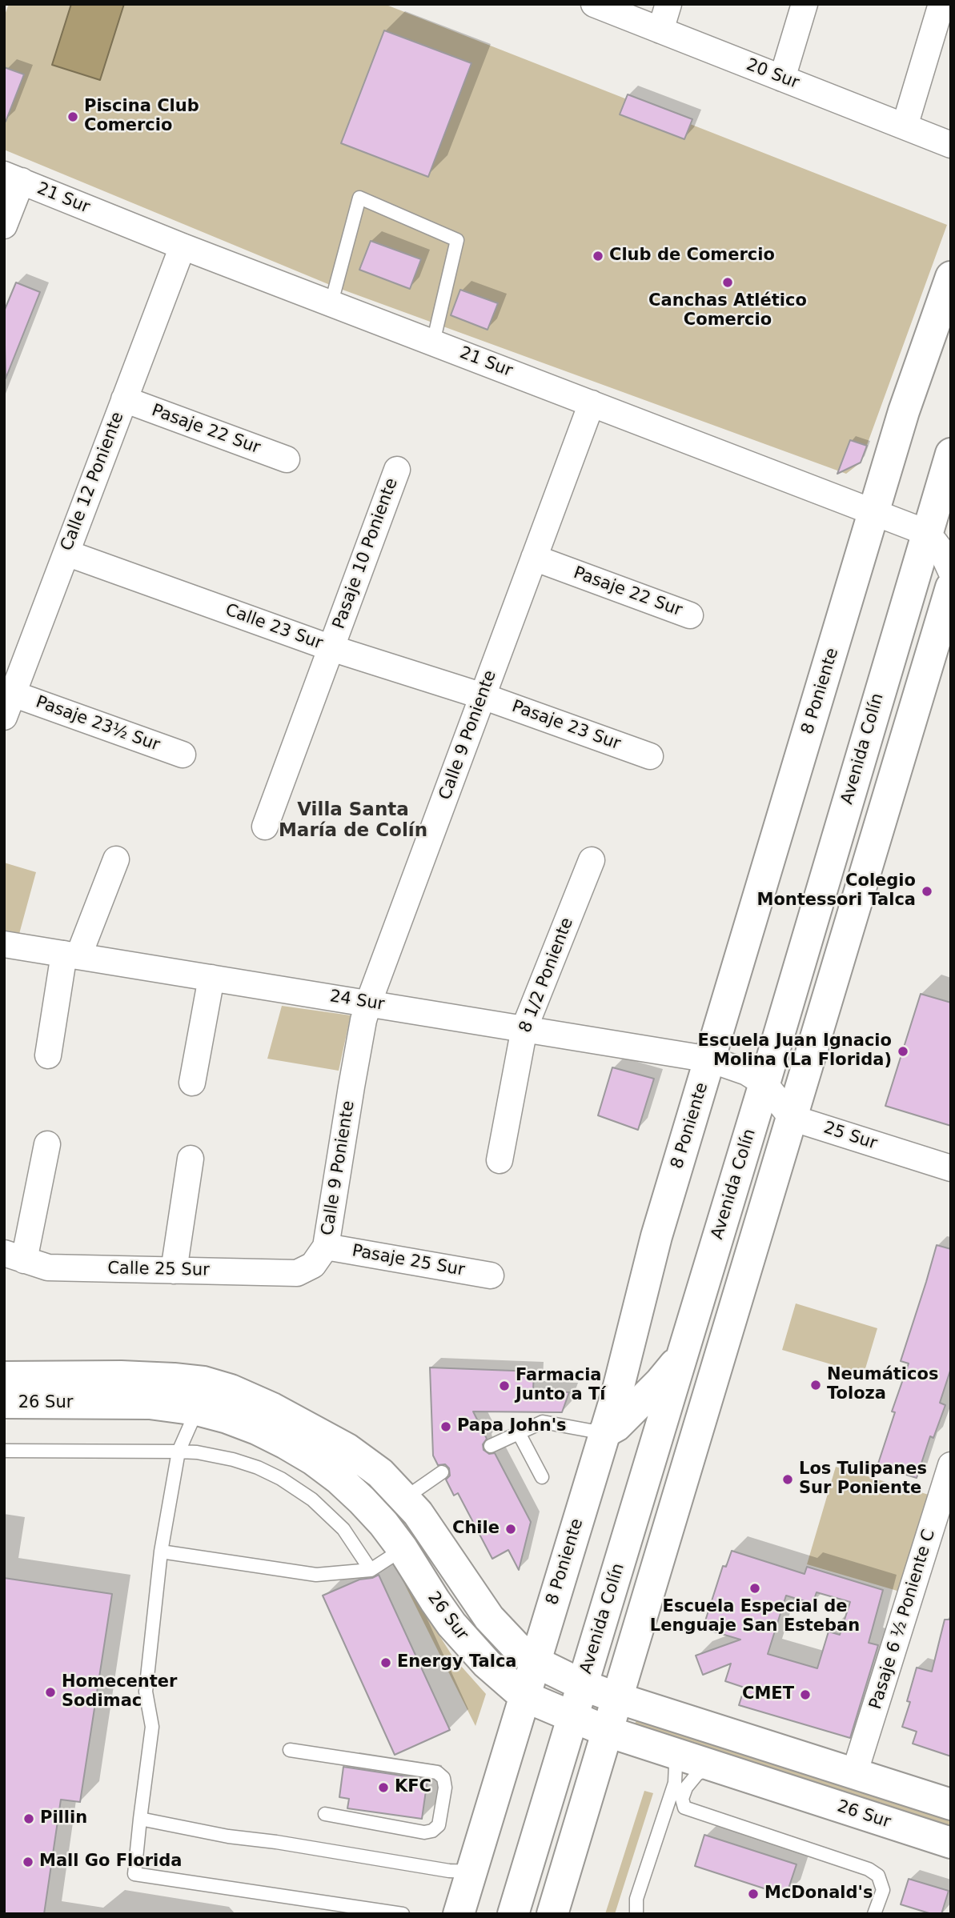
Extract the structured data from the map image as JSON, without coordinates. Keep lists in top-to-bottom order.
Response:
{
  "streets": {
    "street": [
      "20 Sur",
      "21 Sur",
      "Pasaje 22 Sur",
      "Calle 12 Poniente",
      "Pasaje 10 Poniente",
      "Calle 23 Sur",
      "8 Poniente",
      "Pasaje 23½ Sur",
      "Pasaje 23 Sur",
      "Calle 9 Poniente",
      "Avenida Colín",
      "8 1/2 Poniente",
      "24 Sur",
      "25 Sur",
      "Pasaje 25 Sur",
      "Calle 25 Sur",
      "26 Sur",
      "Pasaje 6 ½ Poniente C"
    ]
  },
  "crossings": [
    ["21 Sur", "Calle 12 Poniente"],
    ["21 Sur", "8 Poniente"],
    ["21 Sur", "Calle 9 Poniente"],
    ["21 Sur", "Avenida Colín"],
    ["Pasaje 22 Sur", "Calle 12 Poniente"],
    ["Pasaje 22 Sur", "Calle 9 Poniente"],
    ["Calle 12 Poniente", "Calle 23 Sur"],
    ["Calle 12 Poniente", "Pasaje 23½ Sur"],
    ["Pasaje 10 Poniente", "Calle 23 Sur"],
    ["Calle 23 Sur", "Pasaje 23 Sur"],
    ["Calle 23 Sur", "Calle 9 Poniente"],
    ["8 Poniente", "24 Sur"],
    ["8 Poniente", "26 Sur"],
    ["Pasaje 23 Sur", "Calle 9 Poniente"],
    ["Calle 9 Poniente", "24 Sur"],
    ["Calle 9 Poniente", "Pasaje 25 Sur"],
    ["Calle 9 Poniente", "Calle 25 Sur"],
    ["Avenida Colín", "24 Sur"],
    ["Avenida Colín", "26 Sur"],
    ["8 1/2 Poniente", "24 Sur"],
    ["Pasaje 25 Sur", "Calle 25 Sur"],
    ["26 Sur", "Pasaje 6 ½ Poniente C"]
  ],
  "districts": ["Villa Santa María de Colín"],
  "places": [
    "Piscina Club Comercio",
    "Club de Comercio",
    "Canchas Atlético Comercio",
    "Colegio Montessori Talca",
    "Escuela Juan Ignacio Molina (La Florida)",
    "Neumáticos Toloza",
    "Farmacia Junto a Tí",
    "Papa John's",
    "Los Tulipanes Sur Poniente",
    "Chile",
    "Escuela Especial de Lenguaje San Esteban",
    "Energy Talca",
    "Homecenter Sodimac",
    "CMET",
    "KFC",
    "Pillin",
    "Mall Go Florida",
    "McDonald's"
  ]
}
